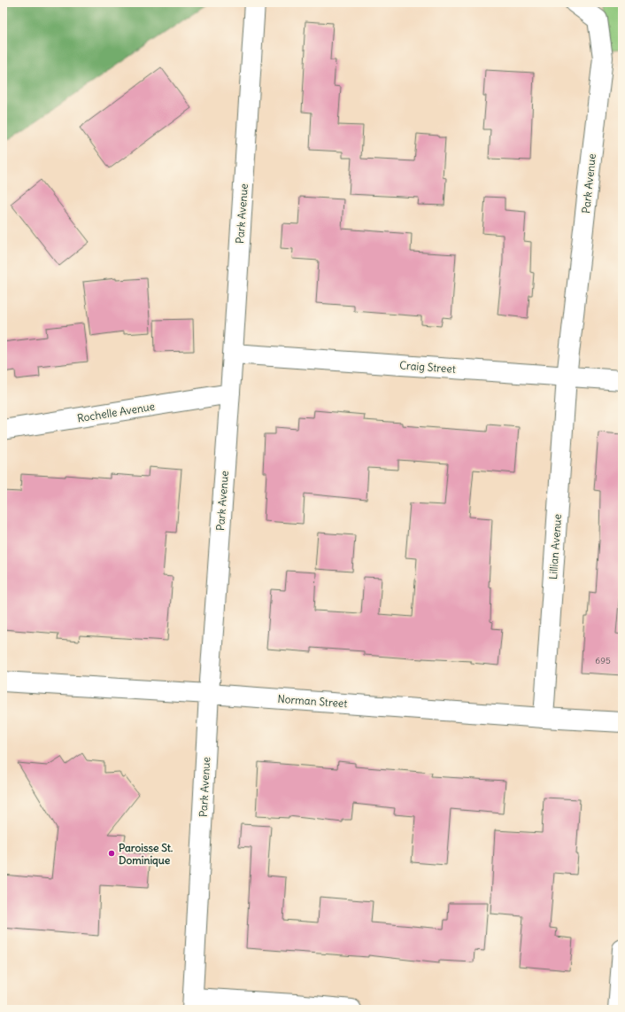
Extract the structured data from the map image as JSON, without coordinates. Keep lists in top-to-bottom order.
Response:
{
  "streets": {
    "street": [
      "Park Avenue",
      "Craig Street",
      "Rochelle Avenue",
      "Lillian Avenue",
      "Norman Street"
    ]
  },
  "crossings": [
    ["Park Avenue", "Craig Street"],
    ["Park Avenue", "Rochelle Avenue"],
    ["Park Avenue", "Lillian Avenue"],
    ["Park Avenue", "Norman Street"],
    ["Craig Street", "Lillian Avenue"],
    ["Lillian Avenue", "Norman Street"]
  ],
  "places": ["Paroisse St. Dominique"],
  "house_numbers": ["695"]
}
